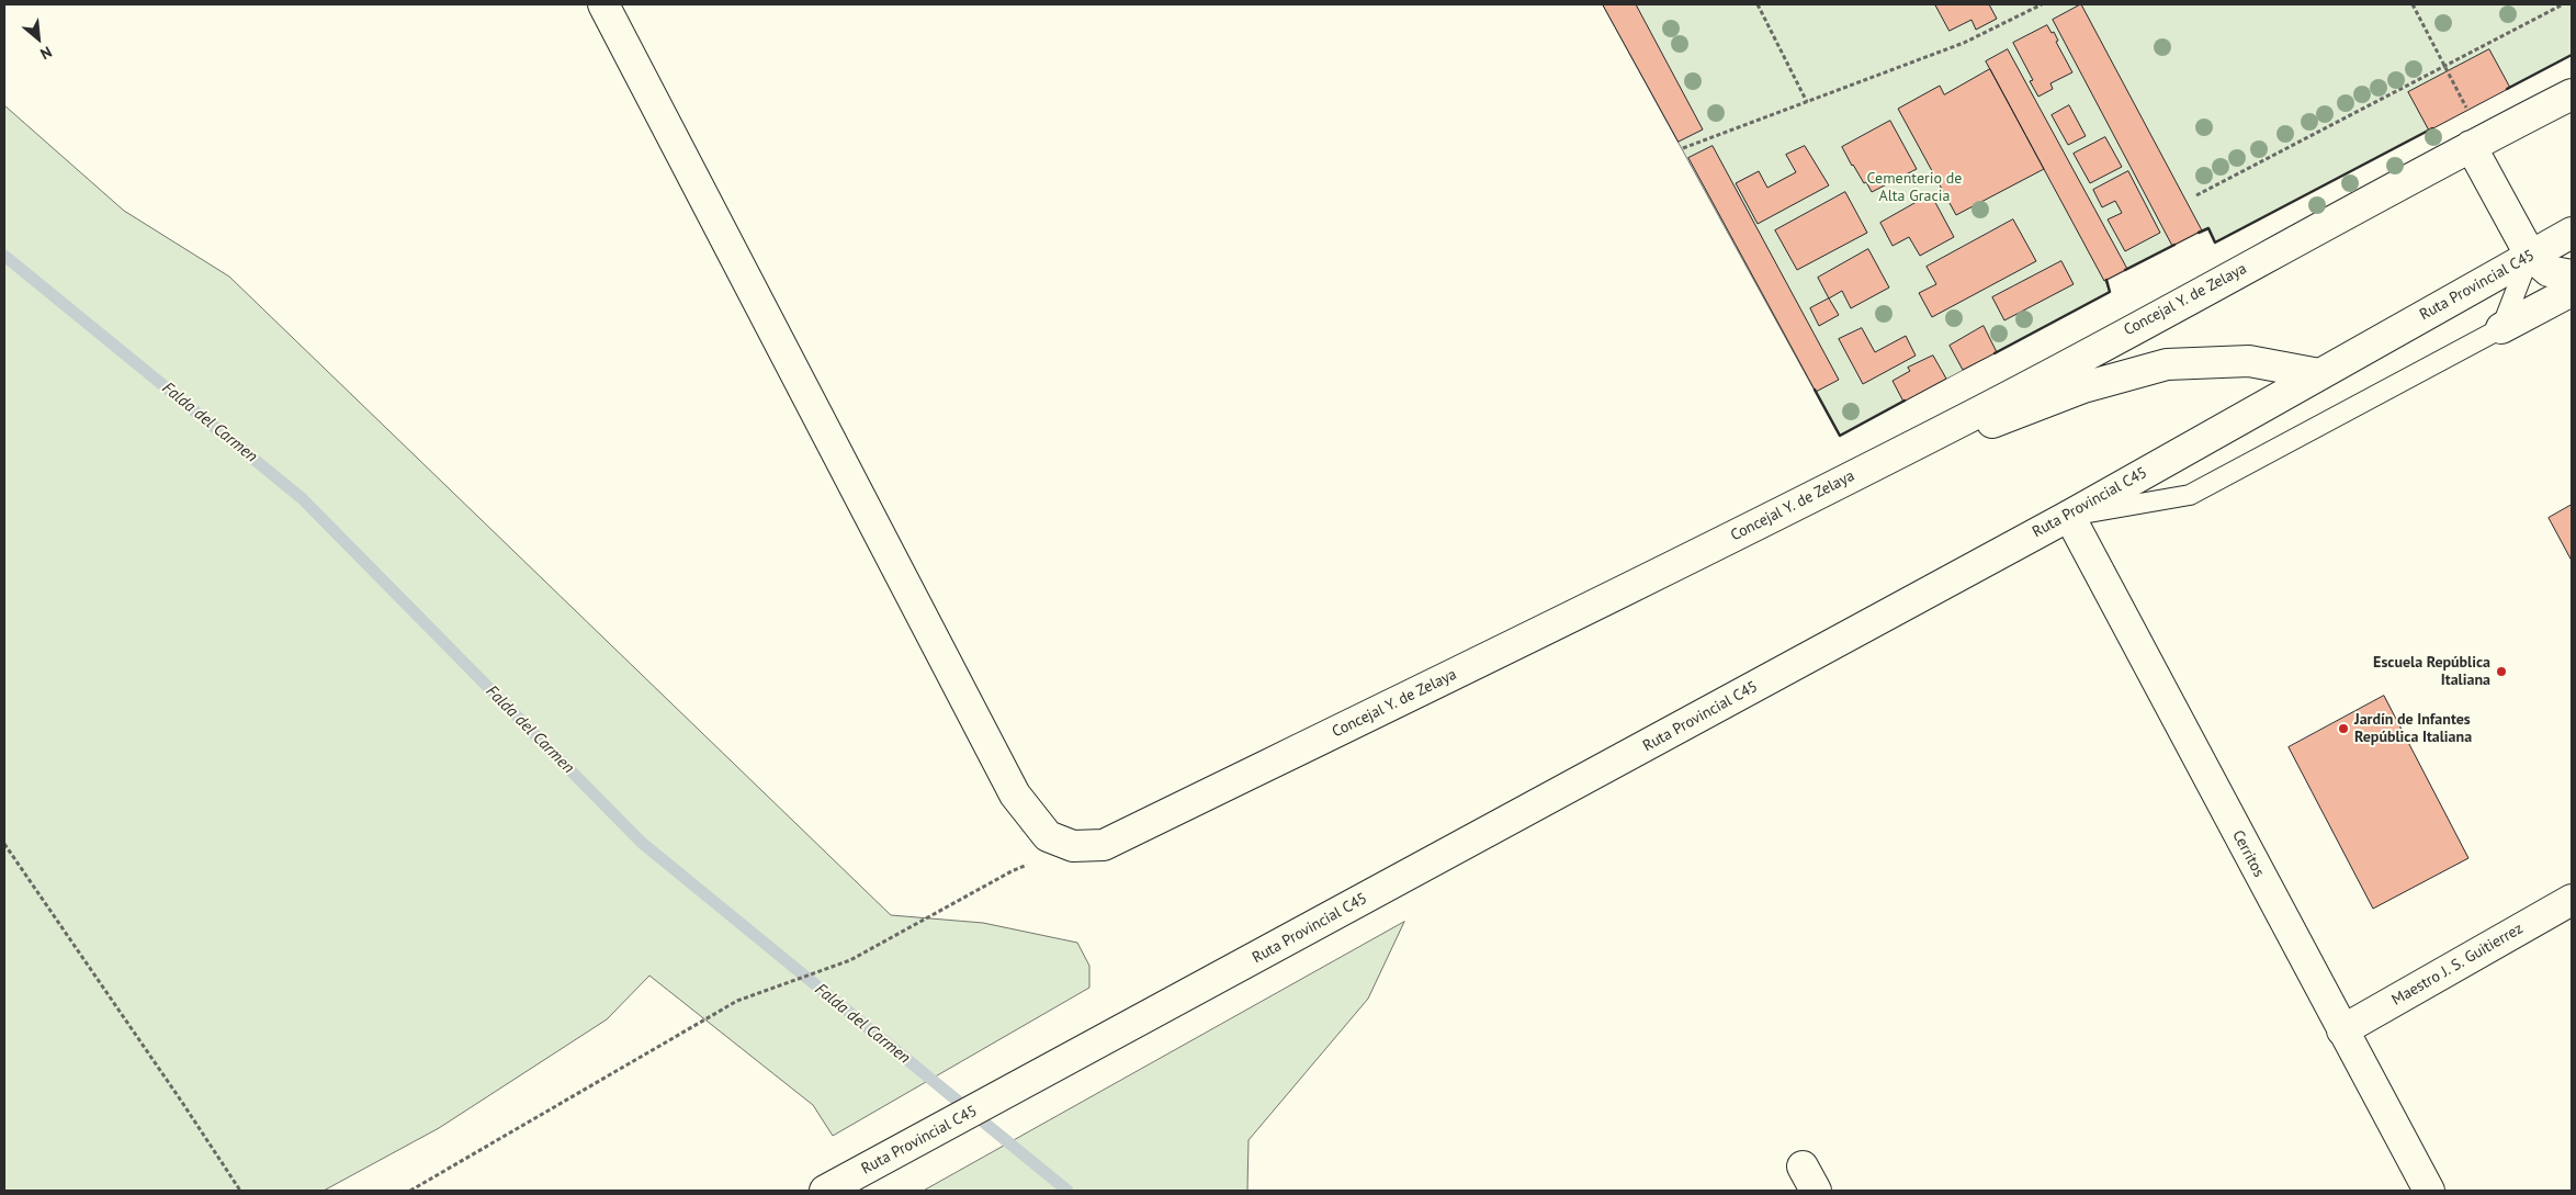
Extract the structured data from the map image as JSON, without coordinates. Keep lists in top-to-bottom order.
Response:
{
  "streets": {
    "street": [
      "Ruta Provincial C45",
      "Concejal Y. de Zelaya",
      "Cerritos",
      "Maestro J. S. Guitierrez"
    ]
  },
  "crossings": [
    ["Ruta Provincial C45", "Cerritos"],
    ["Cerritos", "Maestro J. S. Guitierrez"]
  ],
  "water": ["Falda del Carmen"],
  "parks": ["Cementerio de Alta Gracia"],
  "places": ["Escuela República Italiana", "Jardín de Infantes República Italiana"],
  "north": "bottom right"
}
